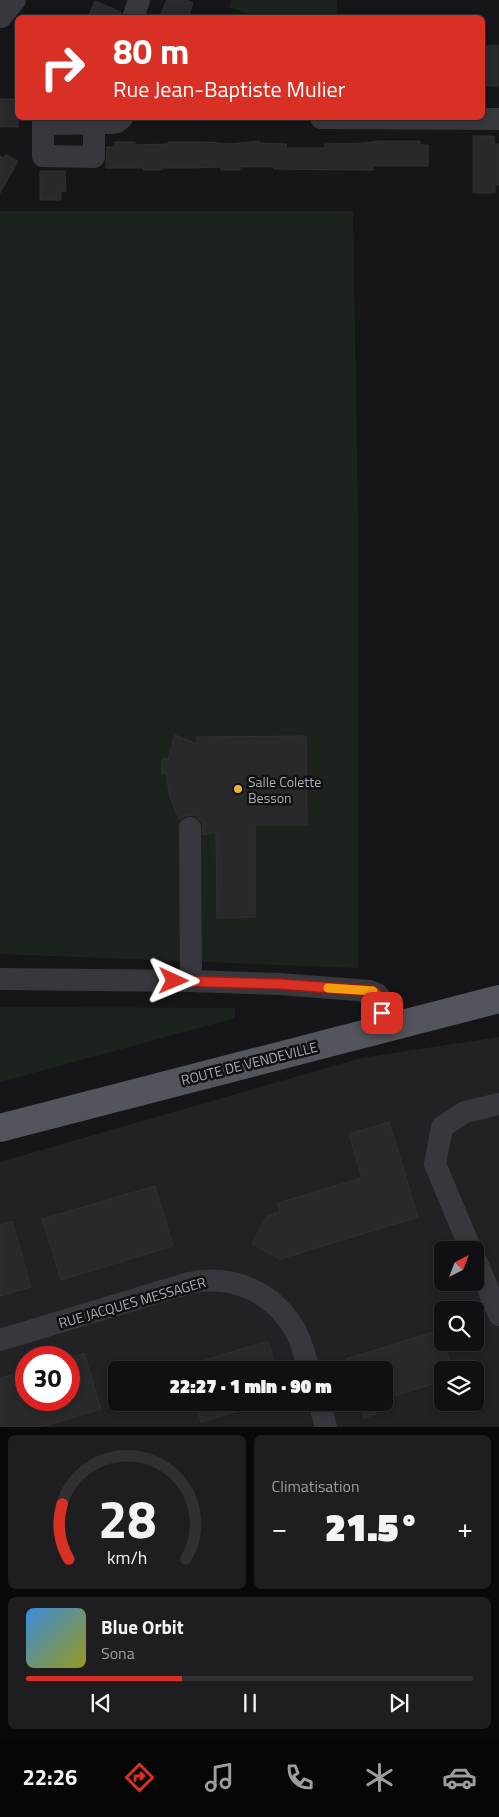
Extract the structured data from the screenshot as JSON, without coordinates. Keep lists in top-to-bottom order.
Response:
{
  "streets": {
    "main road": ["ROUTE DE VENDEVILLE"],
    "street": ["RUE JACQUES MESSAGER"]
  },
  "places": ["Salle Colette Besson"],
  "north": "top right",
  "page": {
    "turn": ["80 m", "Rue Jean-Baptiste Mulier"],
    "limit": "30",
    "trip": "22:27 · 1 min · 90 m",
    "tile": "Climatisation",
    "heat": ["−", "21.5°", "+"],
    "song": ["Blue Orbit", "Sona"],
    "tabs": "22:26",
    "gauge": ["28", "km/h"]
  }
}
